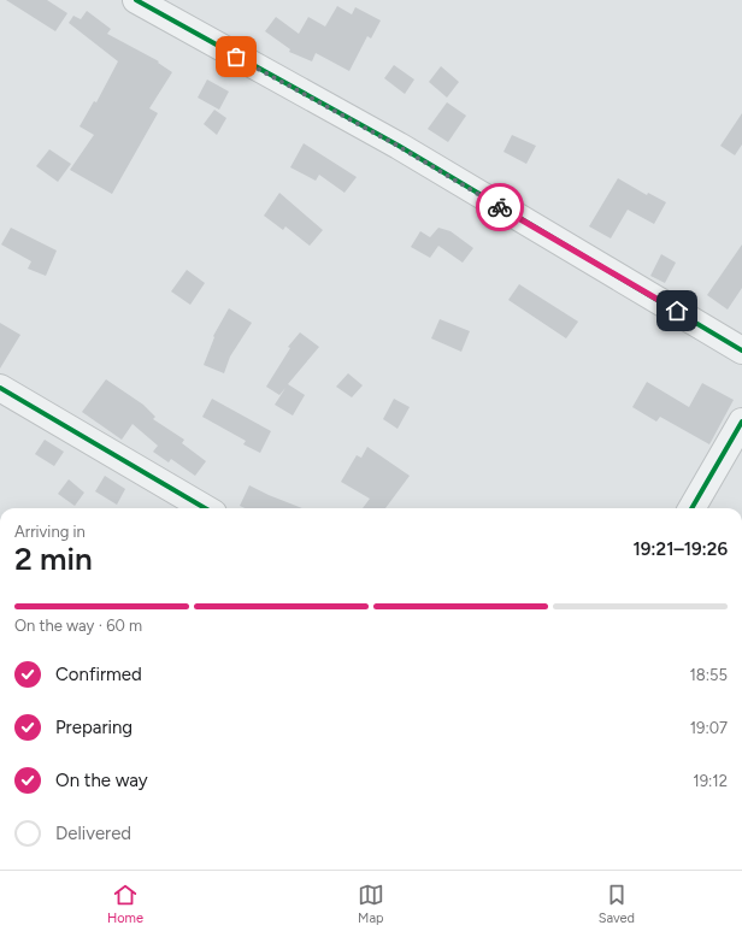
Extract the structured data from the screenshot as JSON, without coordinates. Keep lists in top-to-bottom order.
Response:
{
  "page": {
    "heading": ["2 min", "Arriving in", "19:21–19:26"],
    "bar": "On the way · 60 m",
    "list": [
      ["Confirmed", "18:55"],
      ["Preparing", "19:07"],
      ["On the way", "19:12"],
      "Delivered"
    ],
    "tabs": ["Home", "Map", "Saved"]
  }
}
